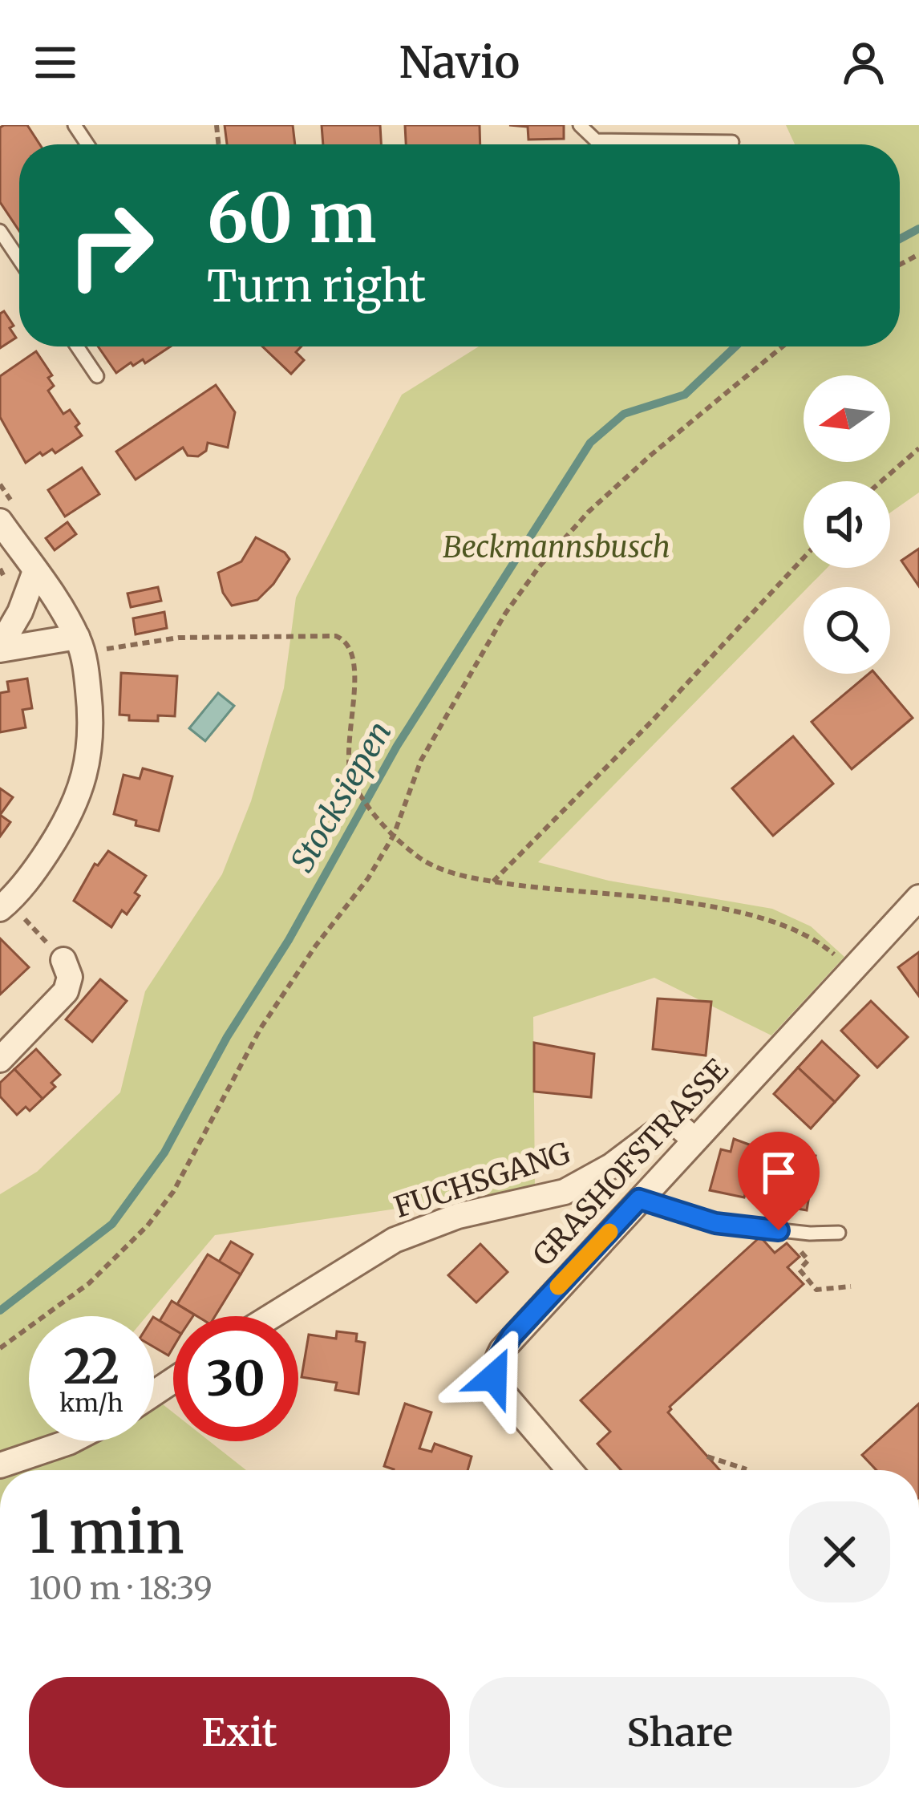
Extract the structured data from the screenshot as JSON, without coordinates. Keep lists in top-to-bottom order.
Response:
{
  "streets": {
    "street": ["GRASHOFSTRASSE", "FUCHSGANG"]
  },
  "crossings": [
    ["GRASHOFSTRASSE", "FUCHSGANG"]
  ],
  "water": ["Stocksiepen"],
  "parks": ["Beckmannsbusch"],
  "north": "left",
  "page": {
    "header": "Navio",
    "turn": ["60 m", "Turn right"],
    "speed": "22 km/h",
    "limit": "30",
    "heading": ["1 min", "100 m · 18:39"],
    "buttons": ["Exit", "Share"]
  }
}
